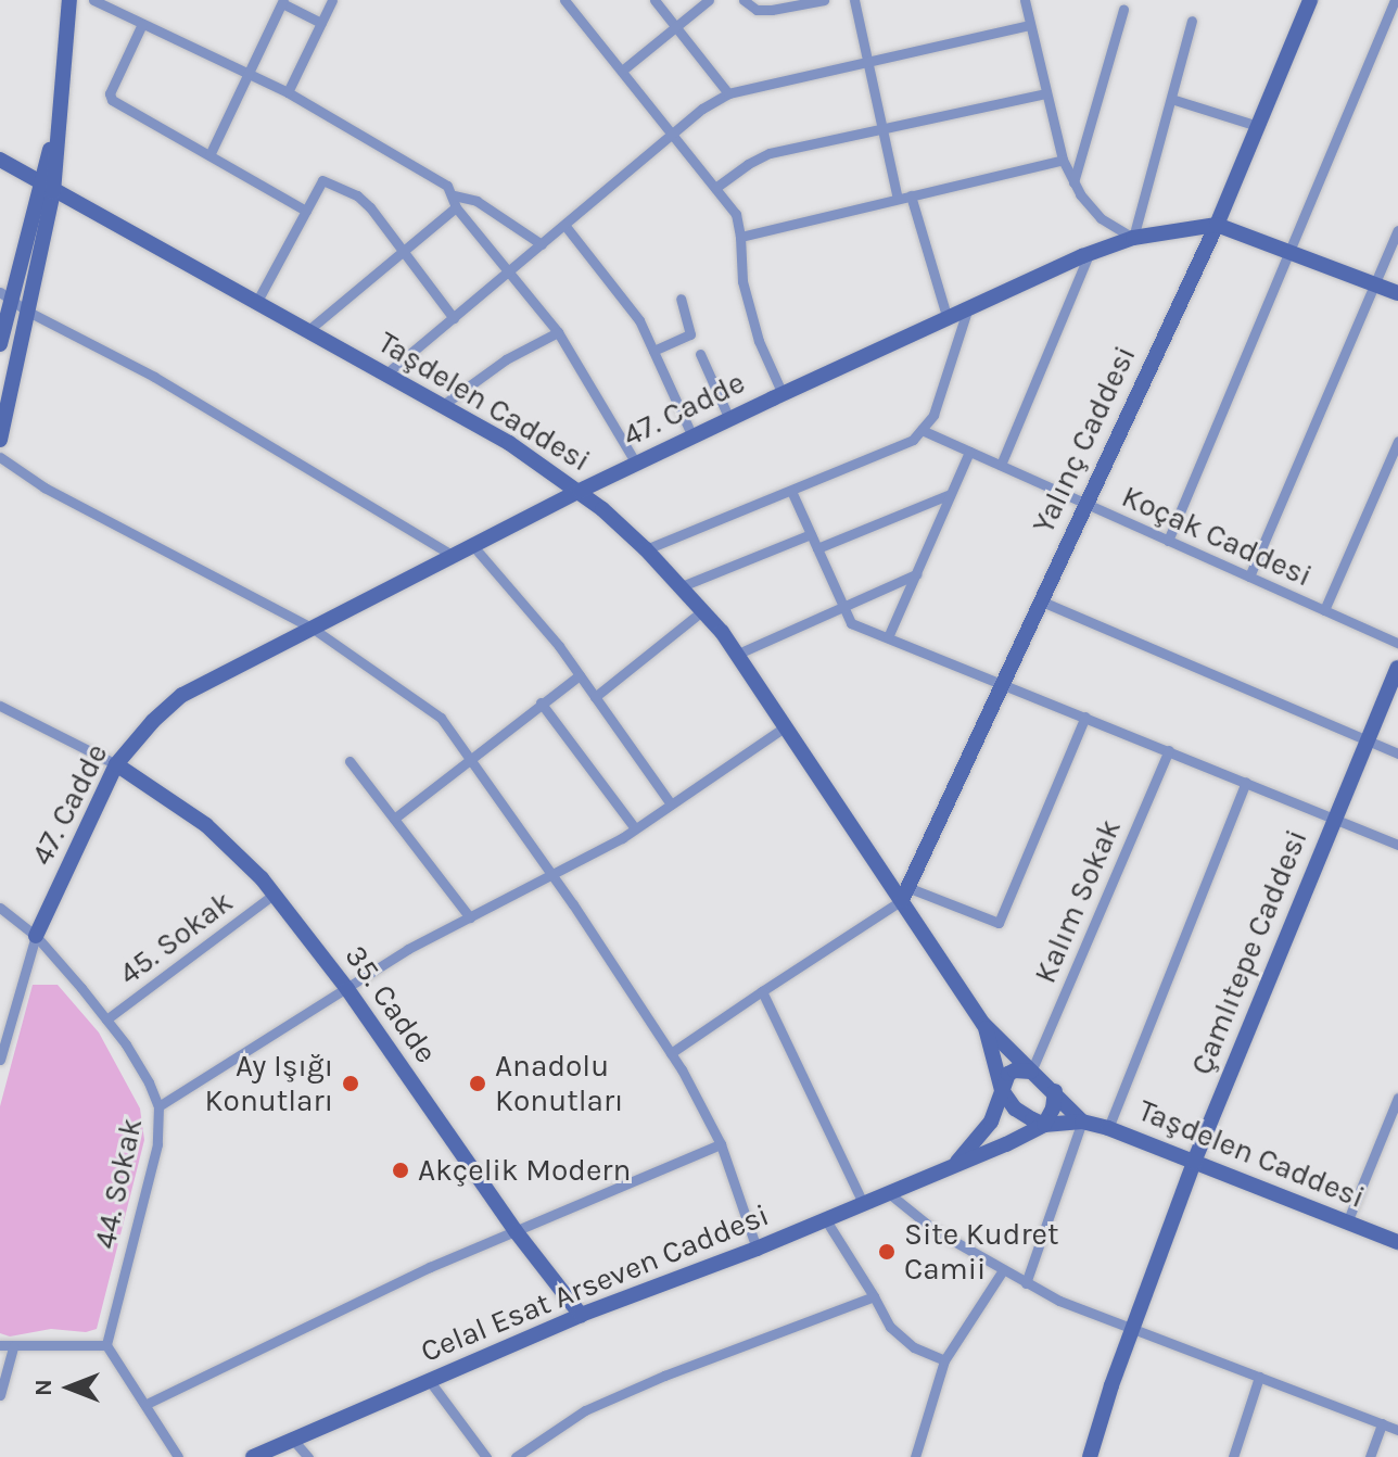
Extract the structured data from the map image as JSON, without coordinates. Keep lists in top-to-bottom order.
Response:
{
  "streets": {
    "street": [
      "Taşdelen Caddesi",
      "47. Cadde",
      "Yalınç Caddesi",
      "Koçak Caddesi",
      "Kalım Sokak",
      "45. Sokak",
      "Çamlıtepe Caddesi",
      "35. Cadde",
      "44. Sokak",
      "Celal Esat Arseven Caddesi"
    ]
  },
  "crossings": [
    ["Taşdelen Caddesi", "47. Cadde"],
    ["Taşdelen Caddesi", "Yalınç Caddesi"],
    ["Taşdelen Caddesi", "Çamlıtepe Caddesi"],
    ["Taşdelen Caddesi", "Celal Esat Arseven Caddesi"],
    ["47. Cadde", "Yalınç Caddesi"],
    ["47. Cadde", "35. Cadde"],
    ["47. Cadde", "44. Sokak"],
    ["Yalınç Caddesi", "Koçak Caddesi"],
    ["45. Sokak", "35. Cadde"],
    ["45. Sokak", "44. Sokak"],
    ["35. Cadde", "Celal Esat Arseven Caddesi"]
  ],
  "places": [
    "Ay Işığı Konutları",
    "Anadolu Konutları",
    "Akçelik Modern",
    "Site Kudret Camii"
  ],
  "north": "left"
}
